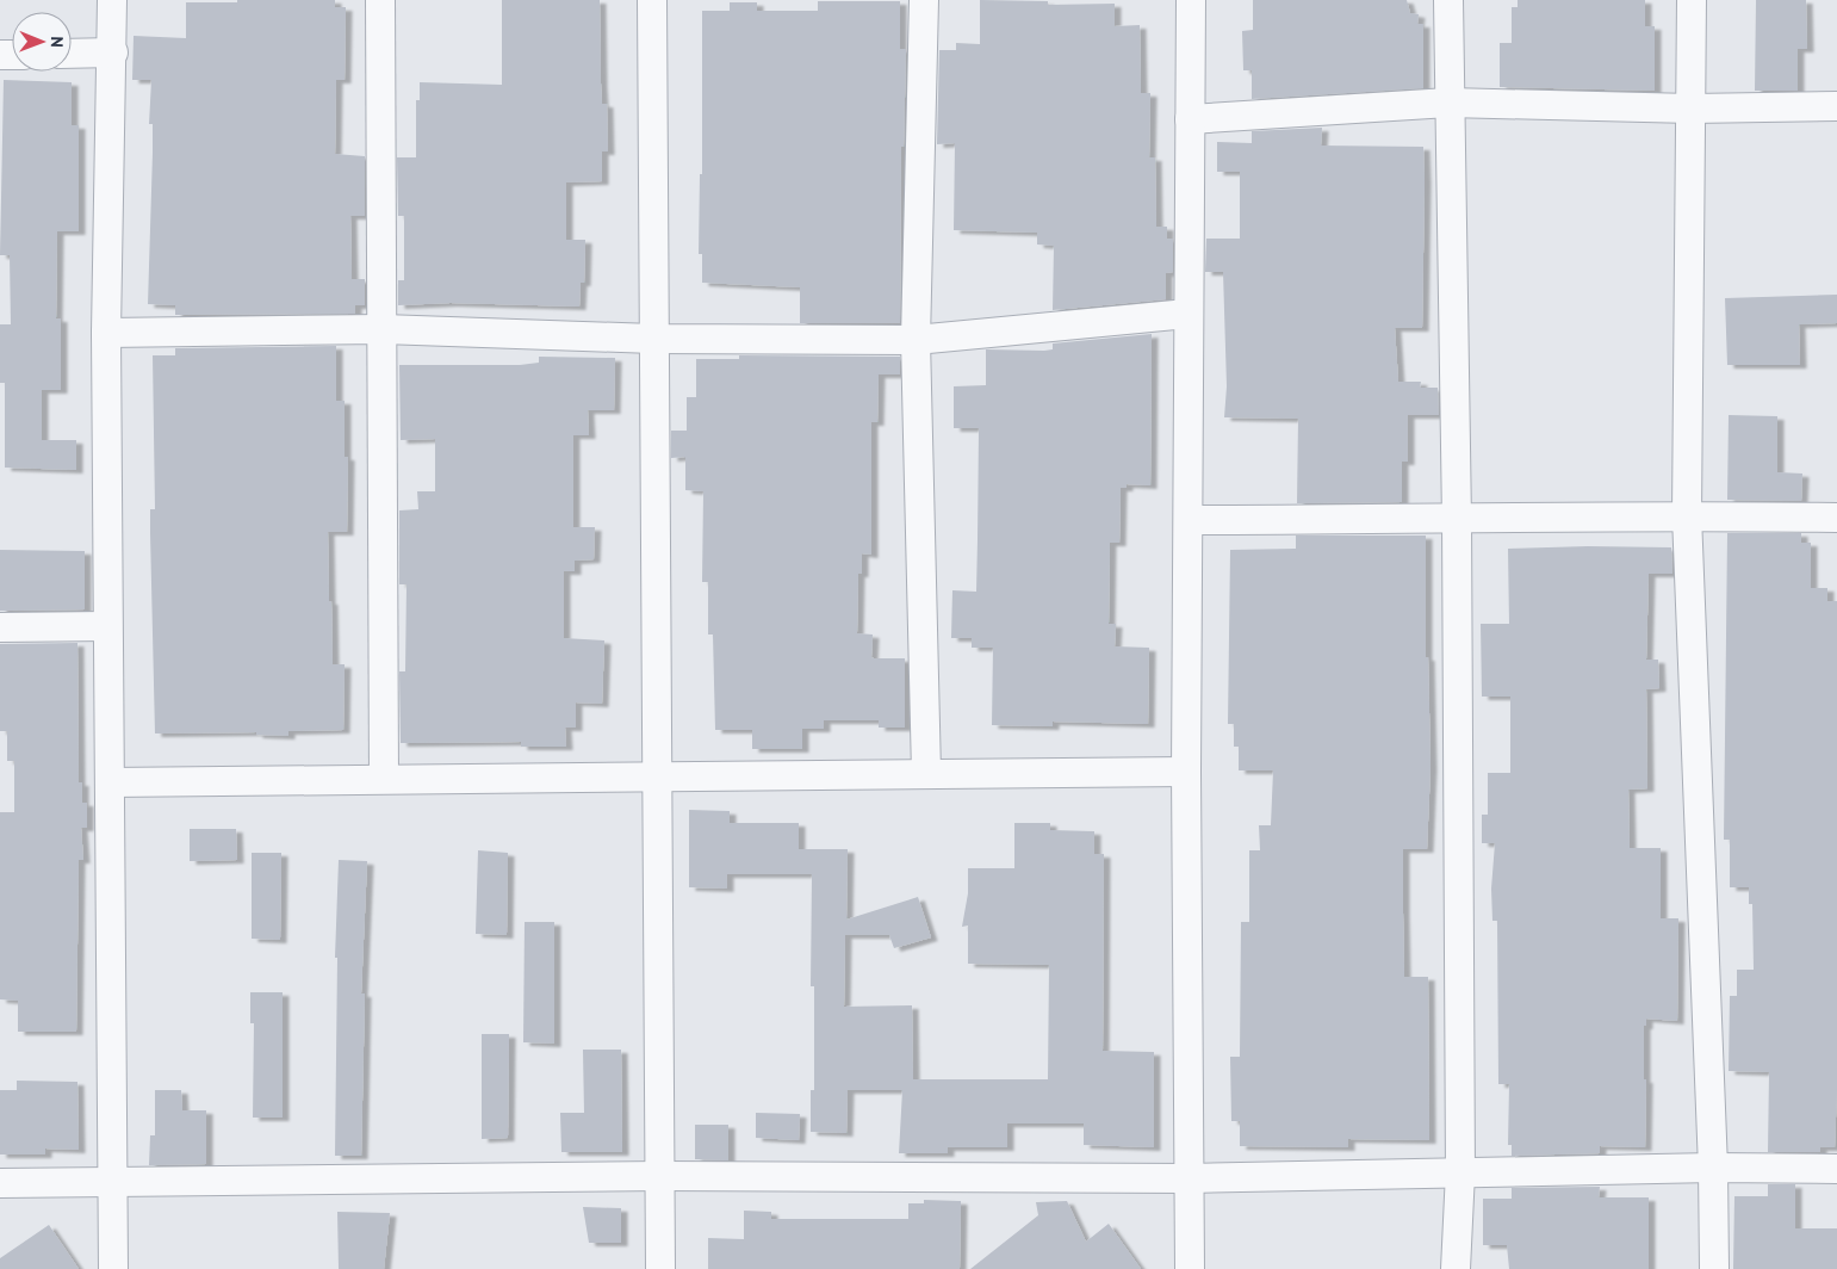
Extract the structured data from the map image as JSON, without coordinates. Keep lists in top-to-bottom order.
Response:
{
  "north": "right"
}
